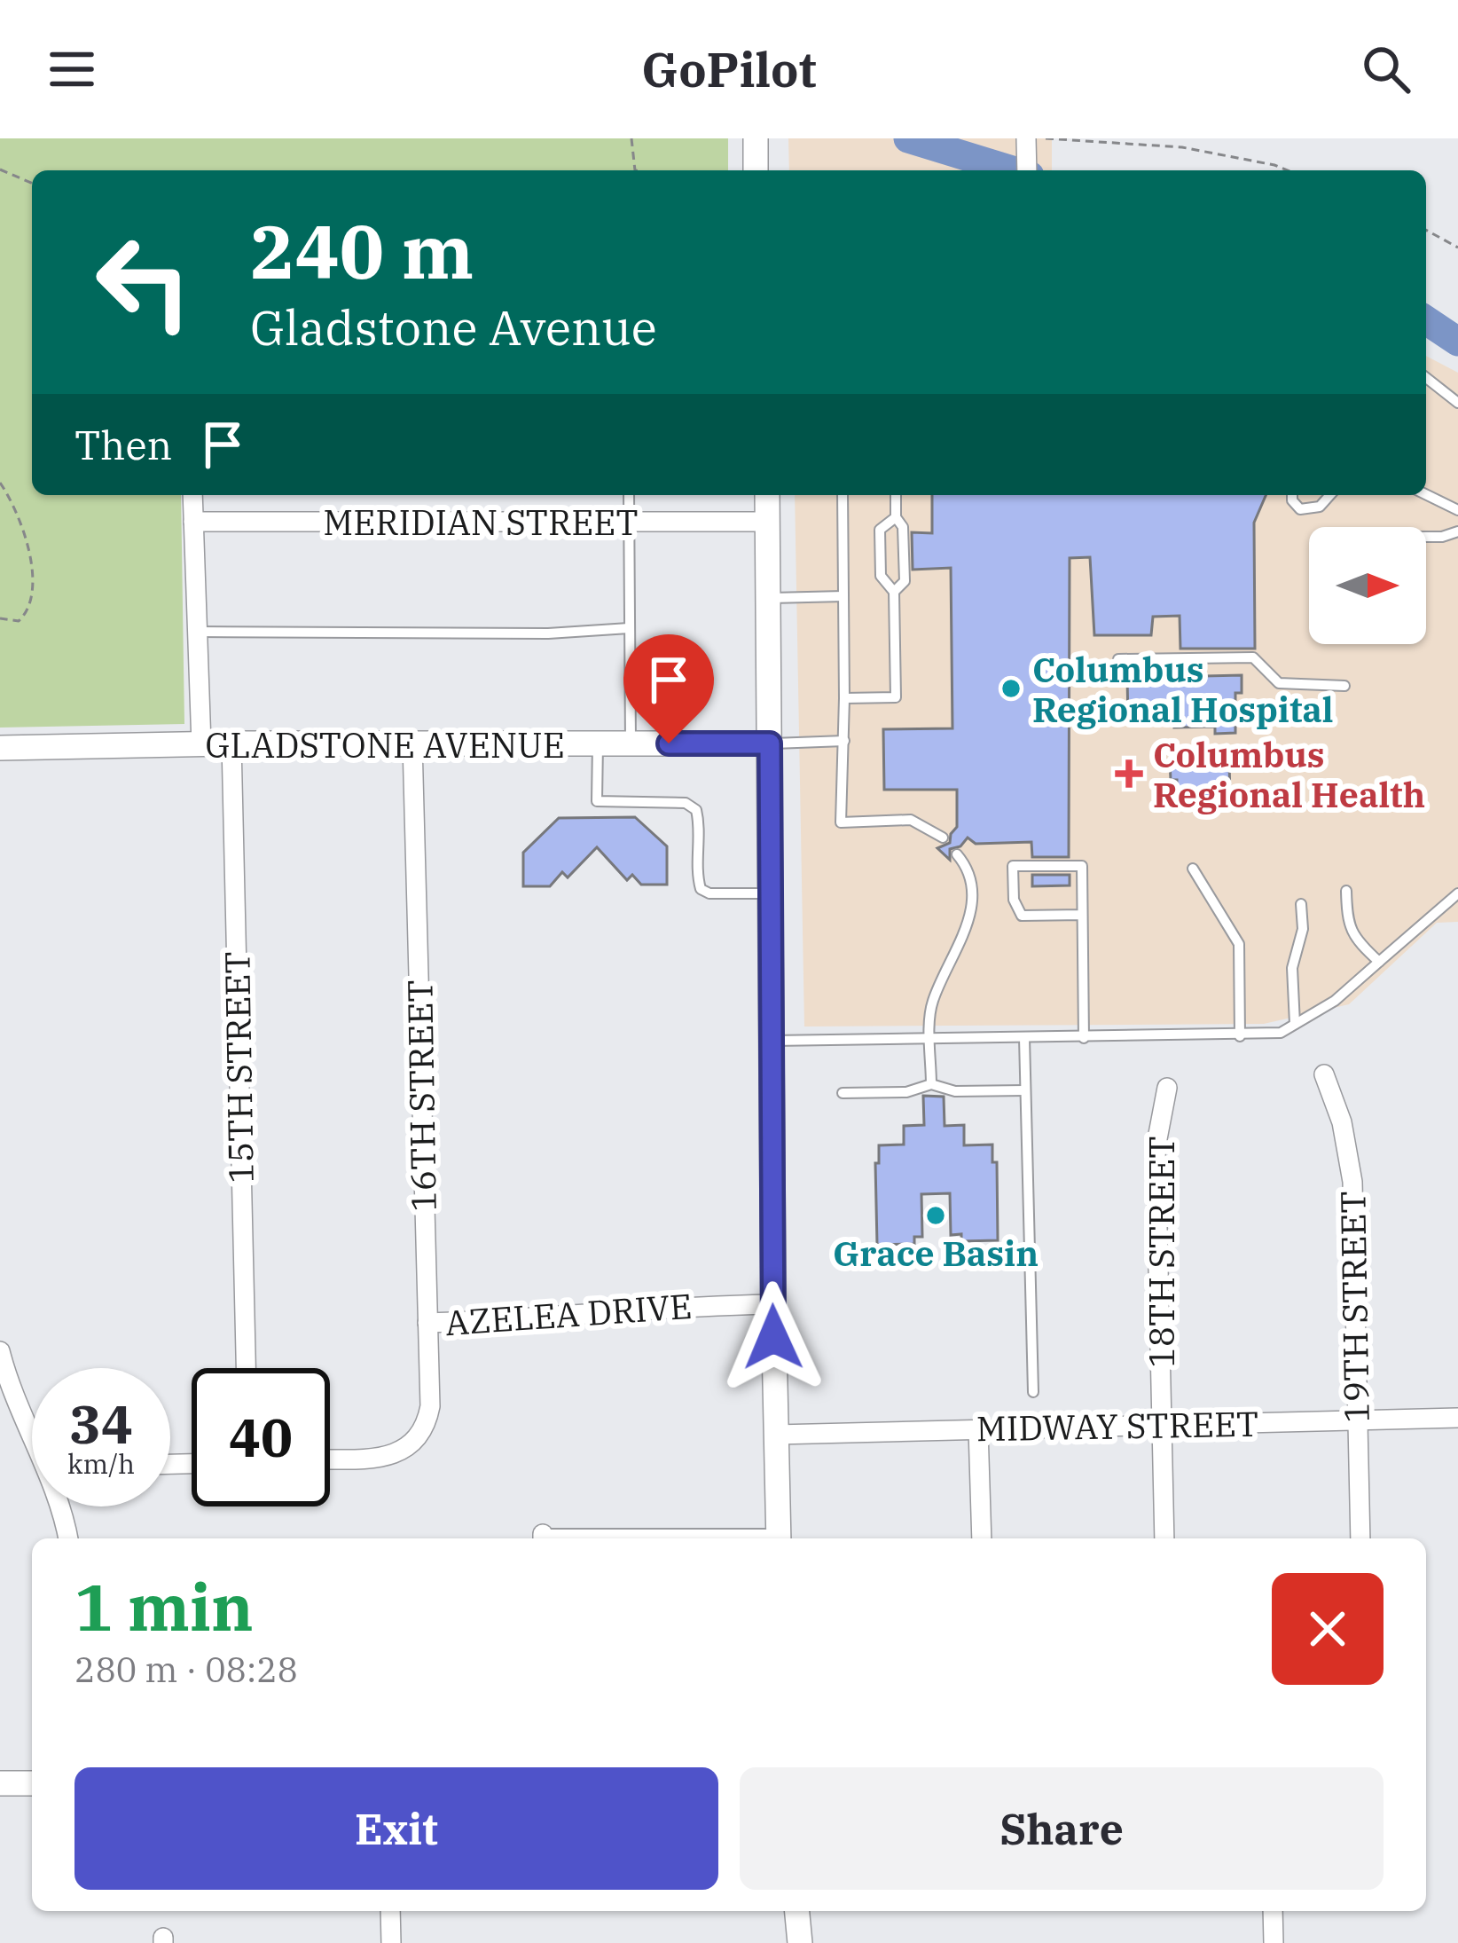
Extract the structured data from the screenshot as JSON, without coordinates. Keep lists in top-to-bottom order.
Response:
{
  "streets": {
    "street": [
      "MERIDIAN STREET",
      "GLADSTONE AVENUE",
      "15TH STREET",
      "16TH STREET",
      "18TH STREET",
      "19TH STREET",
      "AZELEA DRIVE",
      "MIDWAY STREET"
    ]
  },
  "crossings": [
    ["GLADSTONE AVENUE", "15TH STREET"],
    ["GLADSTONE AVENUE", "16TH STREET"],
    ["16TH STREET", "AZELEA DRIVE"],
    ["18TH STREET", "MIDWAY STREET"],
    ["19TH STREET", "MIDWAY STREET"]
  ],
  "places": {
    "other": ["Columbus Regional Hospital", "Grace Basin"],
    "health": ["Columbus Regional Health"]
  },
  "north": "right",
  "page": {
    "header": "GoPilot",
    "turn": ["240 m", "Gladstone Avenue"],
    "then": "Then",
    "speed": "34 km/h",
    "limit": "40",
    "heading": ["1 min", "280 m · 08:28"],
    "buttons": ["Exit", "Share"]
  }
}
